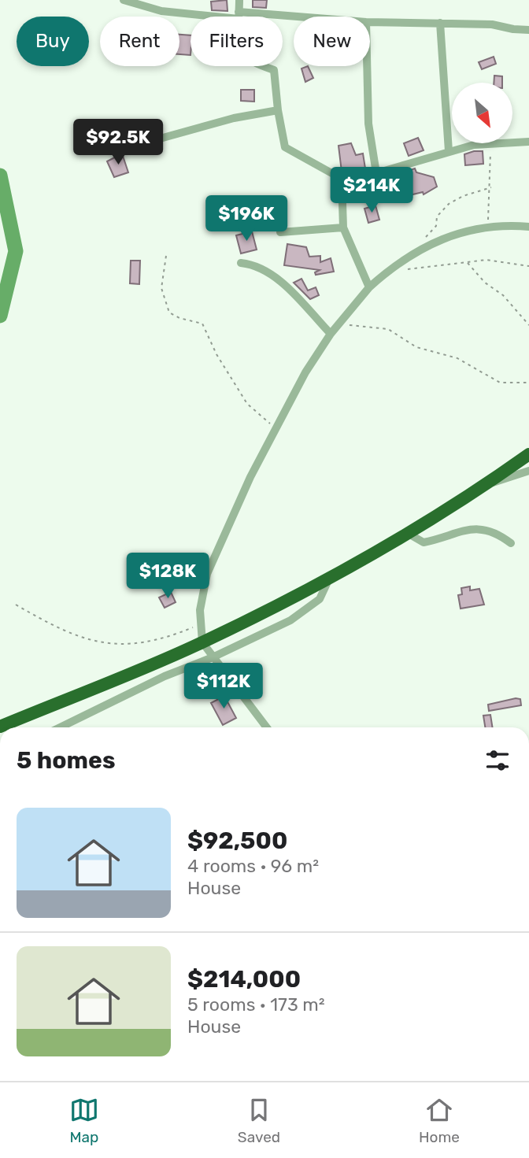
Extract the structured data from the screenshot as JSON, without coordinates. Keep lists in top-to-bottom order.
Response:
{
  "north": "bottom right",
  "page": {
    "chip": [
      "Buy",
      "Rent",
      "Filters",
      "New"
    ],
    "price": [
      "$92.5K",
      "$214K",
      "$196K",
      "$128K",
      "$112K"
    ],
    "heading": "5 homes",
    "list": [
      {
        "name": "$92,500",
        "note": "4 rooms · 96 m² · House"
      },
      {
        "name": "$214,000",
        "note": "5 rooms · 173 m² · House"
      }
    ],
    "tabs": ["Map", "Saved", "Home"]
  }
}
